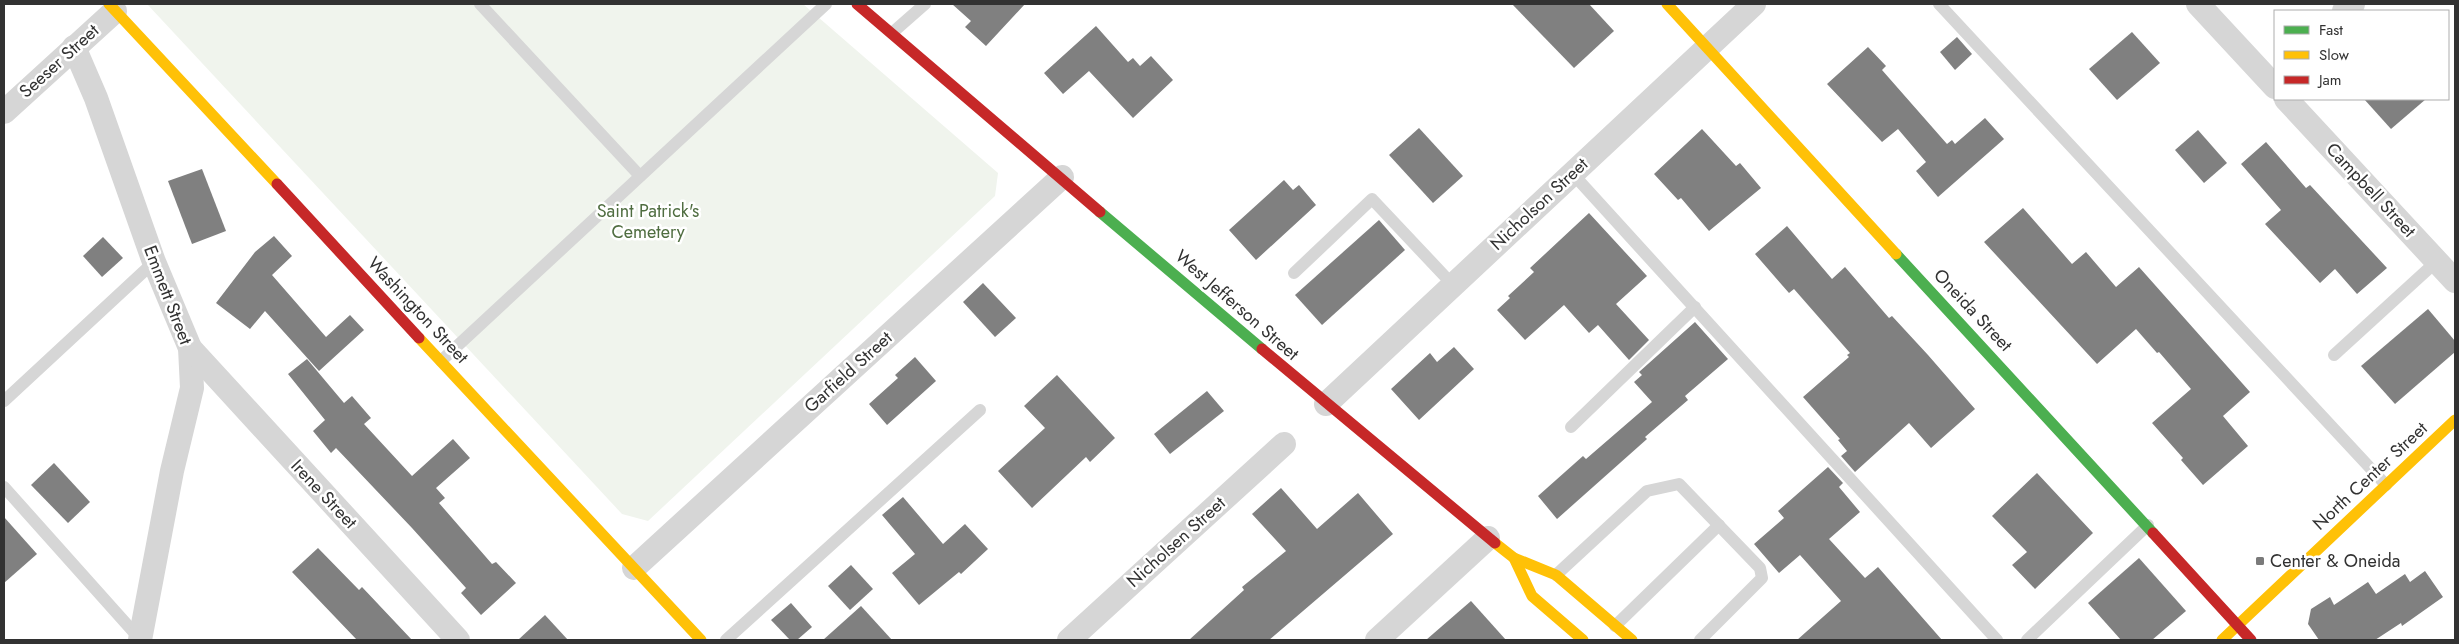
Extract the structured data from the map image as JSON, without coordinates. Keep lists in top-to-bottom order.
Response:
{
  "streets": {
    "street": [
      "Seeser Street",
      "Campbell Street",
      "Nicholson Street",
      "Emmett Street",
      "West Jefferson Street",
      "Washington Street",
      "Oneida Street",
      "Garfield Street",
      "North Center Street",
      "Irene Street",
      "Nicholsen Street"
    ]
  },
  "crossings": [
    ["Seeser Street", "Emmett Street"],
    ["Seeser Street", "Washington Street"],
    ["Nicholson Street", "West Jefferson Street"],
    ["Nicholson Street", "Oneida Street"],
    ["Emmett Street", "Irene Street"],
    ["West Jefferson Street", "Garfield Street"],
    ["Washington Street", "Garfield Street"],
    ["Oneida Street", "North Center Street"]
  ],
  "parks": ["Saint Patrick's Cemetery"],
  "places": {
    "transit": ["Center & Oneida"]
  },
  "legend": ["Fast", "Slow", "Jam"]
}
